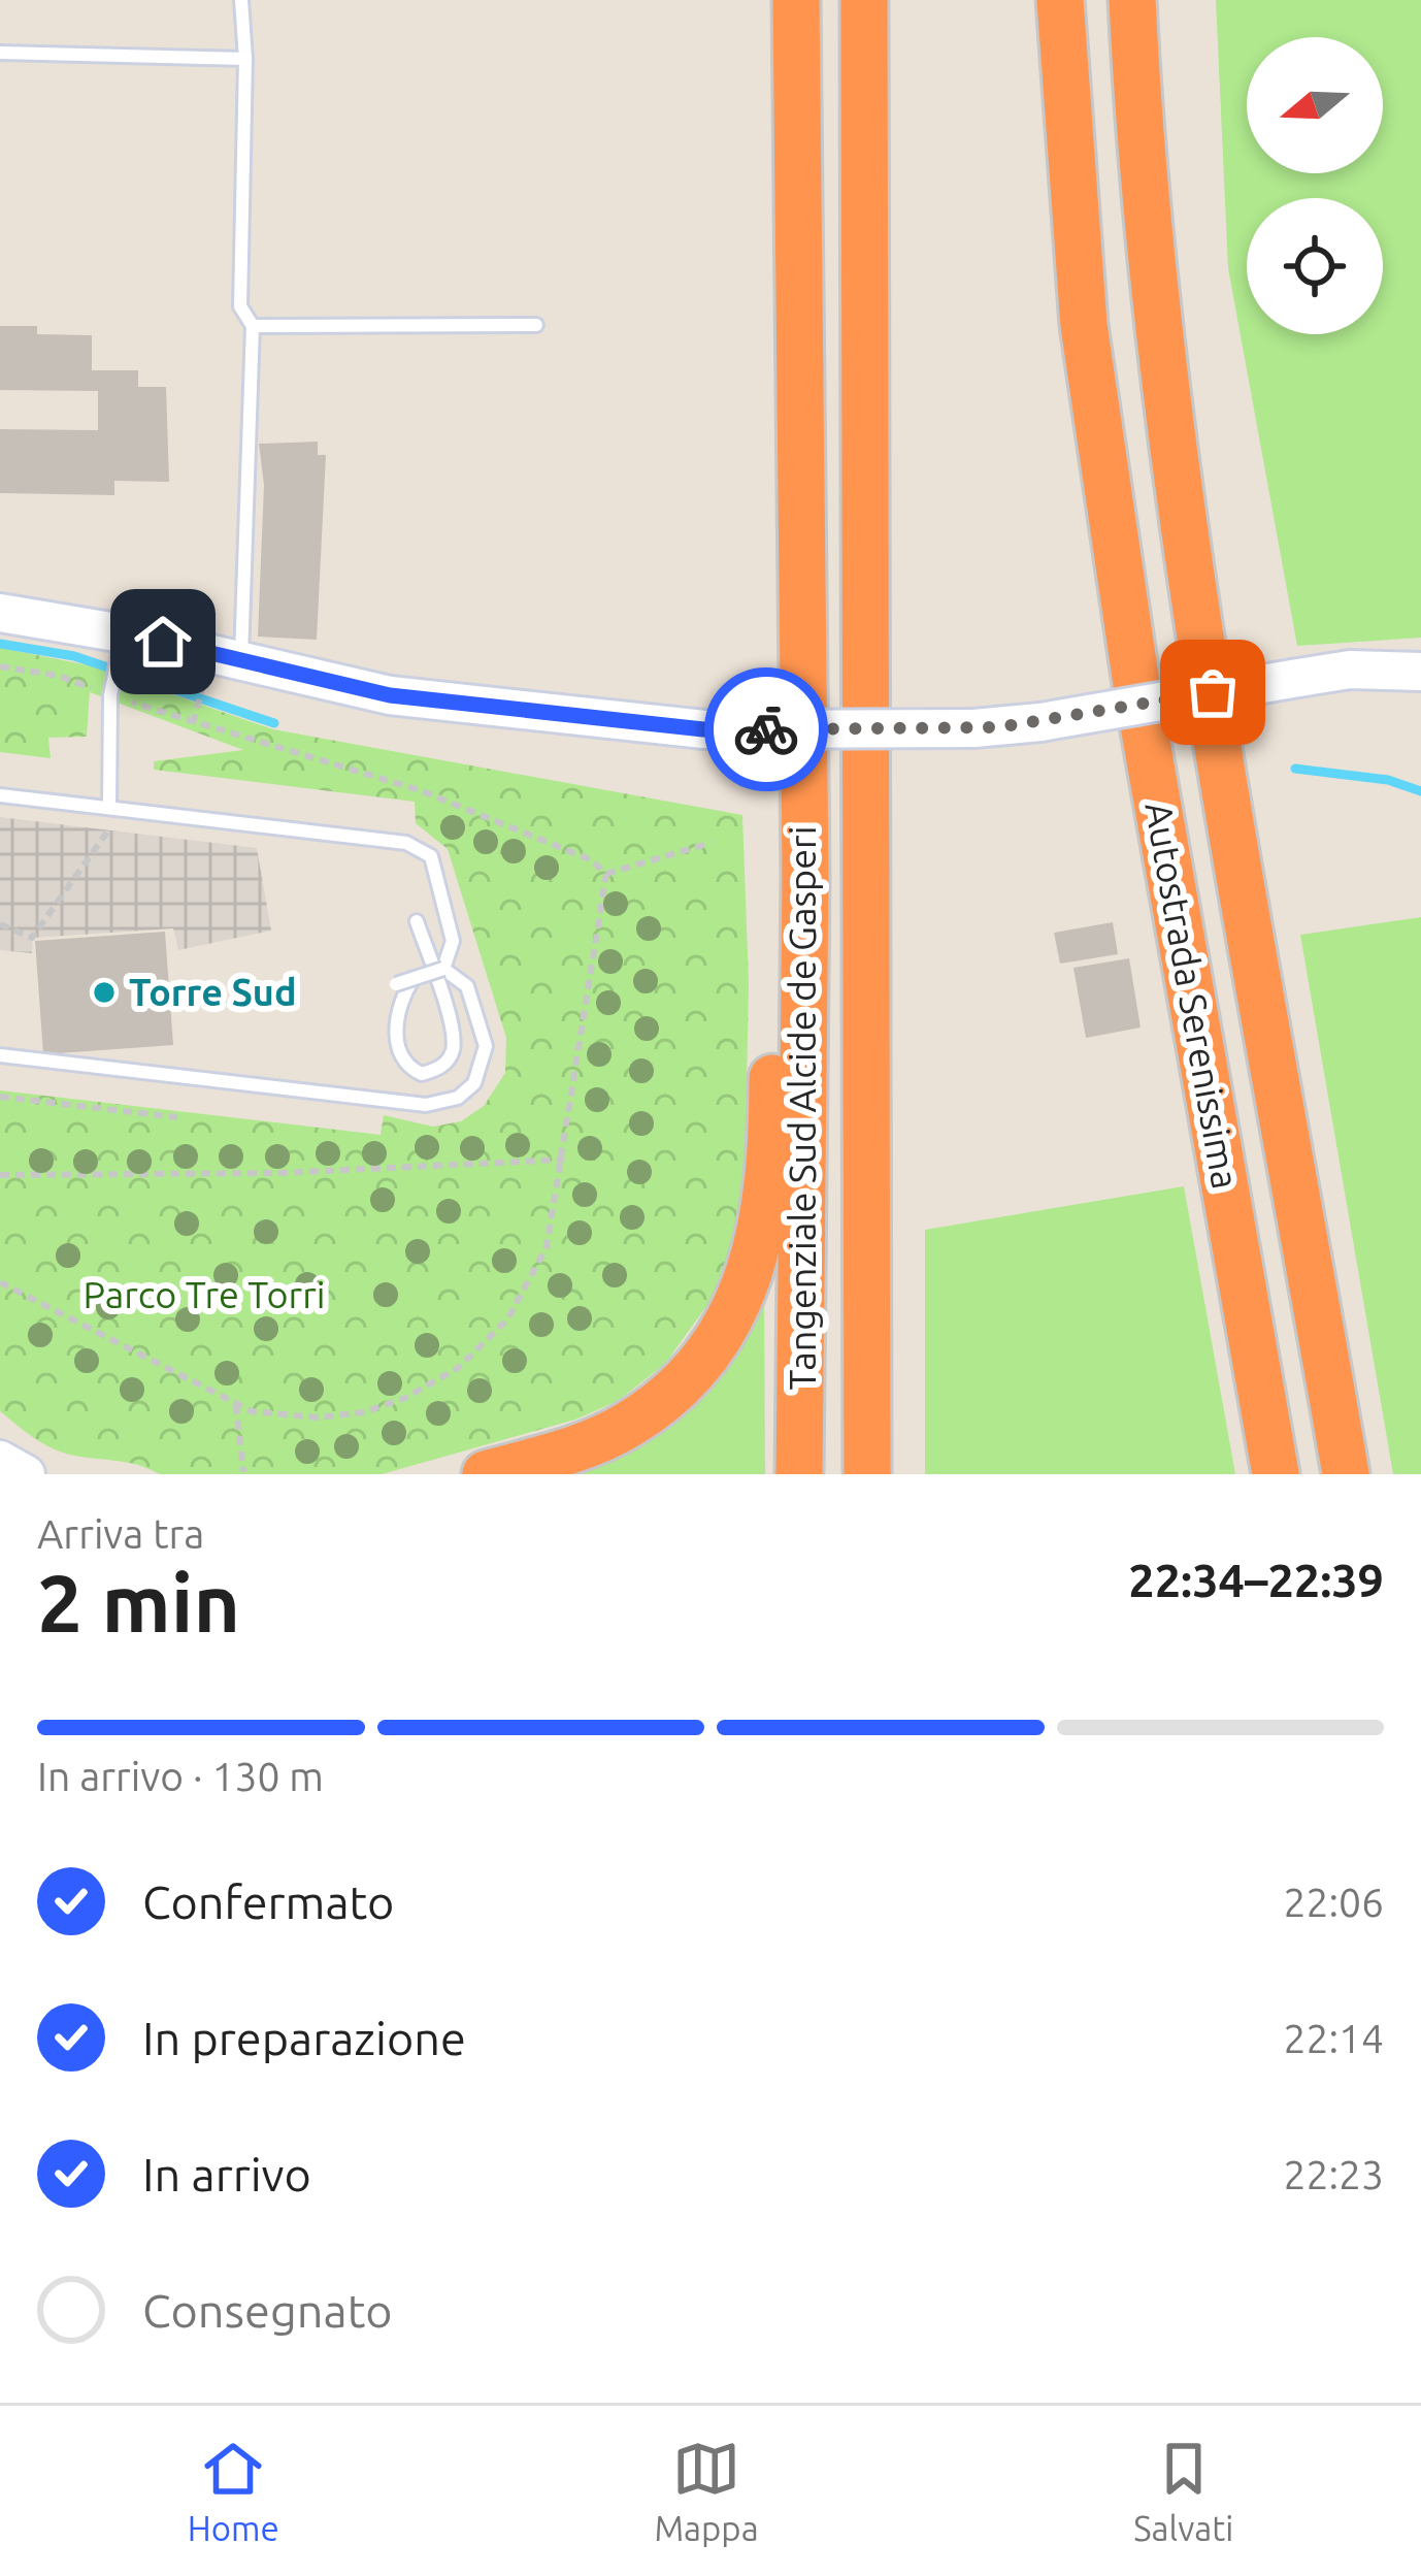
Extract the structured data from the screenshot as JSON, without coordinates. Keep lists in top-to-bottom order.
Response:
{
  "streets": {
    "highway": ["Autostrada Serenissima", "Tangenziale Sud Alcide de Gasperi"]
  },
  "parks": ["Parco Tre Torri"],
  "places": ["Torre Sud"],
  "north": "left",
  "page": {
    "heading": ["2 min", "Arriva tra", "22:34–22:39"],
    "bar": "In arrivo · 130 m",
    "list": [
      ["Confermato", "22:06"],
      ["In preparazione", "22:14"],
      ["In arrivo", "22:23"],
      "Consegnato"
    ],
    "tabs": ["Home", "Mappa", "Salvati"]
  }
}
